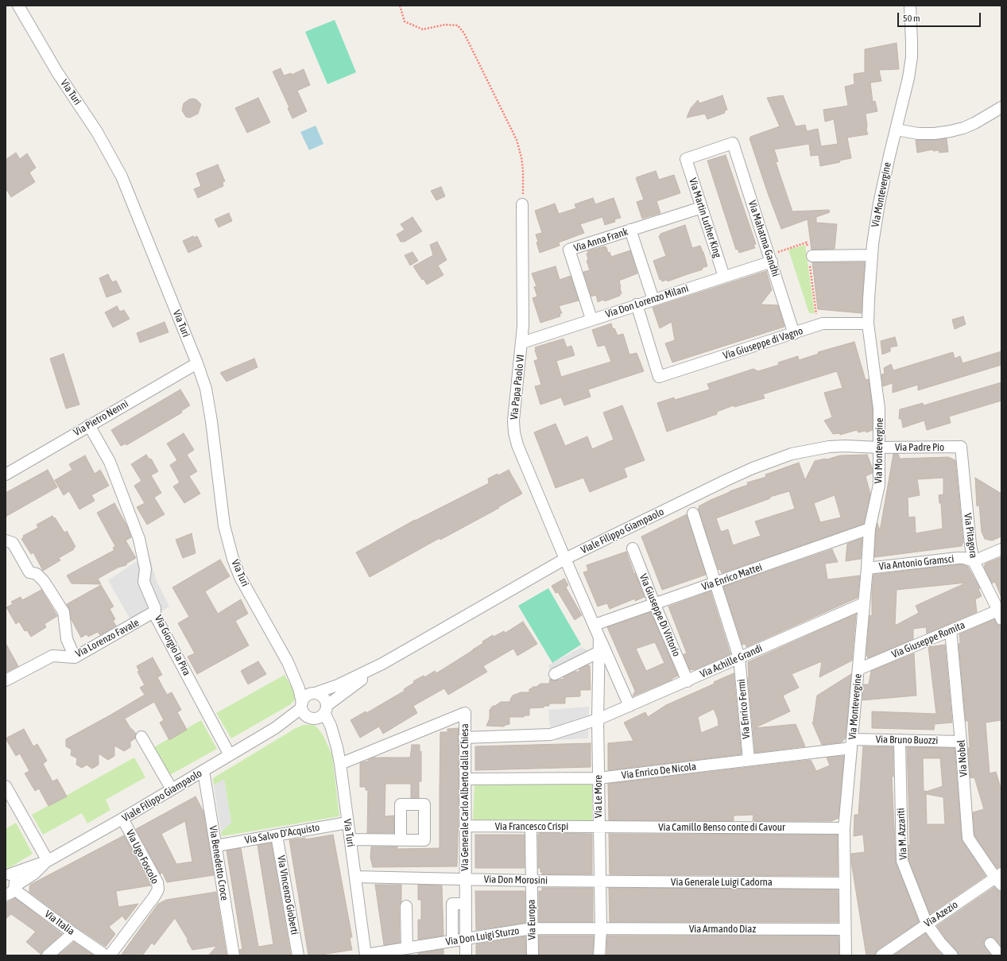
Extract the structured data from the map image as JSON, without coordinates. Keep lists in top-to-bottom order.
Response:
{
  "streets": {
    "street": [
      "Via Turi",
      "Via Montevergine",
      "Via Martin Luther King",
      "Via Mahatma Gandhi",
      "Via Anna Frank",
      "Via Don Lorenzo Milani",
      "Via Giuseppe di Vagno",
      "Via Papa Paolo VI",
      "Via Pietro Nenni",
      "Via Padre Pio",
      "Viale Filippo Giampaolo",
      "Via Pitagora",
      "Via Antonio Gramsci",
      "Via Enrico Mattei",
      "Via Giuseppe Di Vittorio",
      "Via Lorenzo Favale",
      "Via Giuseppe Romita",
      "Via Giorgio la Pira",
      "Via Achille Grandi",
      "Via Enrico Fermi",
      "Via Bruno Buozzi",
      "Via Nobel",
      "Via Enrico De Nicola",
      "Via Le More",
      "Via Generale Carlo Alberto dalla Chiesa",
      "Via Francesco Crispi",
      "Via Camillo Benso conte di Cavour",
      "Via Salvo D'Acquisto",
      "Via M. Azzariti",
      "Via Ugo Foscolo",
      "Via Benedetto Croce",
      "Via Don Morosini",
      "Via Generale Luigi Cadorna",
      "Via Vincenzo Gioberti",
      "Via Azezio",
      "Via Europa",
      "Via Italia",
      "Via Armando Diaz",
      "Via Don Luigi Sturzo"
    ]
  },
  "crossings": [
    ["Via Turi", "Via Pietro Nenni"],
    ["Via Turi", "Viale Filippo Giampaolo"],
    ["Via Turi", "Via Generale Carlo Alberto dalla Chiesa"],
    ["Via Turi", "Via Salvo D'Acquisto"],
    ["Via Turi", "Via Don Morosini"],
    ["Via Turi", "Via Don Luigi Sturzo"],
    ["Via Montevergine", "Via Giuseppe di Vagno"],
    ["Via Montevergine", "Via Padre Pio"],
    ["Via Montevergine", "Viale Filippo Giampaolo"],
    ["Via Montevergine", "Via Antonio Gramsci"],
    ["Via Montevergine", "Via Enrico Mattei"],
    ["Via Montevergine", "Via Giuseppe Romita"],
    ["Via Montevergine", "Via Achille Grandi"],
    ["Via Montevergine", "Via Bruno Buozzi"],
    ["Via Montevergine", "Via Enrico De Nicola"],
    ["Via Montevergine", "Via Camillo Benso conte di Cavour"],
    ["Via Montevergine", "Via Generale Luigi Cadorna"],
    ["Via Montevergine", "Via Armando Diaz"],
    ["Via Martin Luther King", "Via Mahatma Gandhi"],
    ["Via Martin Luther King", "Via Anna Frank"],
    ["Via Martin Luther King", "Via Don Lorenzo Milani"],
    ["Via Mahatma Gandhi", "Via Don Lorenzo Milani"],
    ["Via Mahatma Gandhi", "Via Giuseppe di Vagno"],
    ["Via Anna Frank", "Via Don Lorenzo Milani"],
    ["Via Don Lorenzo Milani", "Via Giuseppe di Vagno"],
    ["Via Don Lorenzo Milani", "Via Papa Paolo VI"],
    ["Via Papa Paolo VI", "Viale Filippo Giampaolo"],
    ["Via Papa Paolo VI", "Via Le More"],
    ["Via Pietro Nenni", "Via Giorgio la Pira"],
    ["Via Padre Pio", "Viale Filippo Giampaolo"],
    ["Via Padre Pio", "Via Pitagora"],
    ["Viale Filippo Giampaolo", "Via Giorgio la Pira"],
    ["Viale Filippo Giampaolo", "Via Le More"],
    ["Viale Filippo Giampaolo", "Via Ugo Foscolo"],
    ["Viale Filippo Giampaolo", "Via Benedetto Croce"],
    ["Viale Filippo Giampaolo", "Via Italia"],
    ["Via Pitagora", "Via Antonio Gramsci"],
    ["Via Pitagora", "Via Giuseppe Romita"],
    ["Via Enrico Mattei", "Via Giuseppe Di Vittorio"],
    ["Via Enrico Mattei", "Via Enrico Fermi"],
    ["Via Enrico Mattei", "Via Le More"],
    ["Via Giuseppe Di Vittorio", "Via Achille Grandi"],
    ["Via Lorenzo Favale", "Via Giorgio la Pira"],
    ["Via Giuseppe Romita", "Via Nobel"],
    ["Via Achille Grandi", "Via Enrico Fermi"],
    ["Via Achille Grandi", "Via Le More"],
    ["Via Achille Grandi", "Via Generale Carlo Alberto dalla Chiesa"],
    ["Via Enrico Fermi", "Via Enrico De Nicola"],
    ["Via Bruno Buozzi", "Via Nobel"],
    ["Via Bruno Buozzi", "Via Enrico De Nicola"],
    ["Via Bruno Buozzi", "Via M. Azzariti"],
    ["Via Nobel", "Via Azezio"],
    ["Via Enrico De Nicola", "Via Le More"],
    ["Via Enrico De Nicola", "Via Generale Carlo Alberto dalla Chiesa"],
    ["Via Le More", "Via Francesco Crispi"],
    ["Via Le More", "Via Camillo Benso conte di Cavour"],
    ["Via Le More", "Via Don Morosini"],
    ["Via Le More", "Via Generale Luigi Cadorna"],
    ["Via Le More", "Via Armando Diaz"],
    ["Via Le More", "Via Don Luigi Sturzo"],
    ["Via Generale Carlo Alberto dalla Chiesa", "Via Francesco Crispi"],
    ["Via Generale Carlo Alberto dalla Chiesa", "Via Don Morosini"],
    ["Via Generale Carlo Alberto dalla Chiesa", "Via Don Luigi Sturzo"],
    ["Via Francesco Crispi", "Via Camillo Benso conte di Cavour"],
    ["Via Francesco Crispi", "Via Europa"],
    ["Via Salvo D'Acquisto", "Via Benedetto Croce"],
    ["Via Salvo D'Acquisto", "Via Vincenzo Gioberti"],
    ["Via M. Azzariti", "Via Azezio"],
    ["Via Don Morosini", "Via Generale Luigi Cadorna"],
    ["Via Don Morosini", "Via Europa"],
    ["Via Europa", "Via Don Luigi Sturzo"],
    ["Via Armando Diaz", "Via Don Luigi Sturzo"]
  ],
  "scale_bar": "50 m"
}
